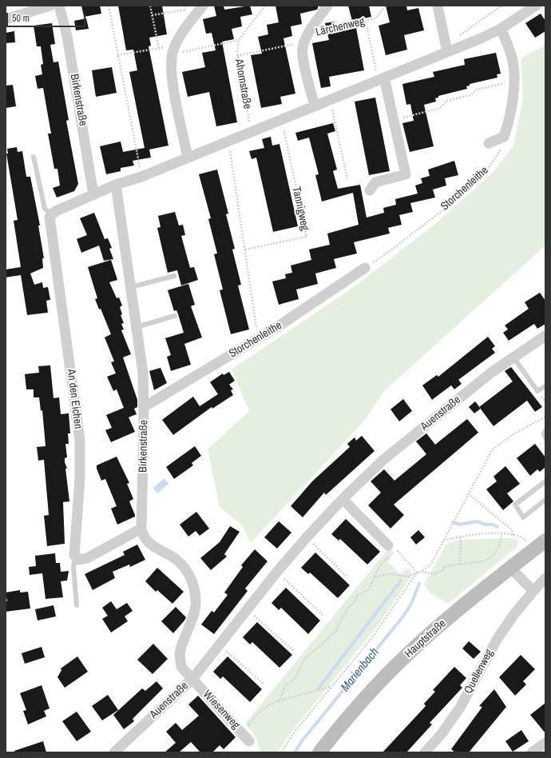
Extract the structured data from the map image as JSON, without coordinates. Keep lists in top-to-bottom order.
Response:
{
  "streets": {
    "street": [
      "Lärchenweg",
      "Birkenstraße",
      "Storchenleithe",
      "An den Eichen",
      "Auenstraße",
      "Hauptstraße",
      "Quellenweg",
      "Wiesenweg"
    ],
    "path": ["Ahornstraße", "Tannigweg"]
  },
  "crossings": [
    ["Birkenstraße", "Storchenleithe"],
    ["Birkenstraße", "Auenstraße"],
    ["Birkenstraße", "Wiesenweg"],
    ["Auenstraße", "Wiesenweg"]
  ],
  "water": ["Marienbach"],
  "scale_bar": "50 m"
}
